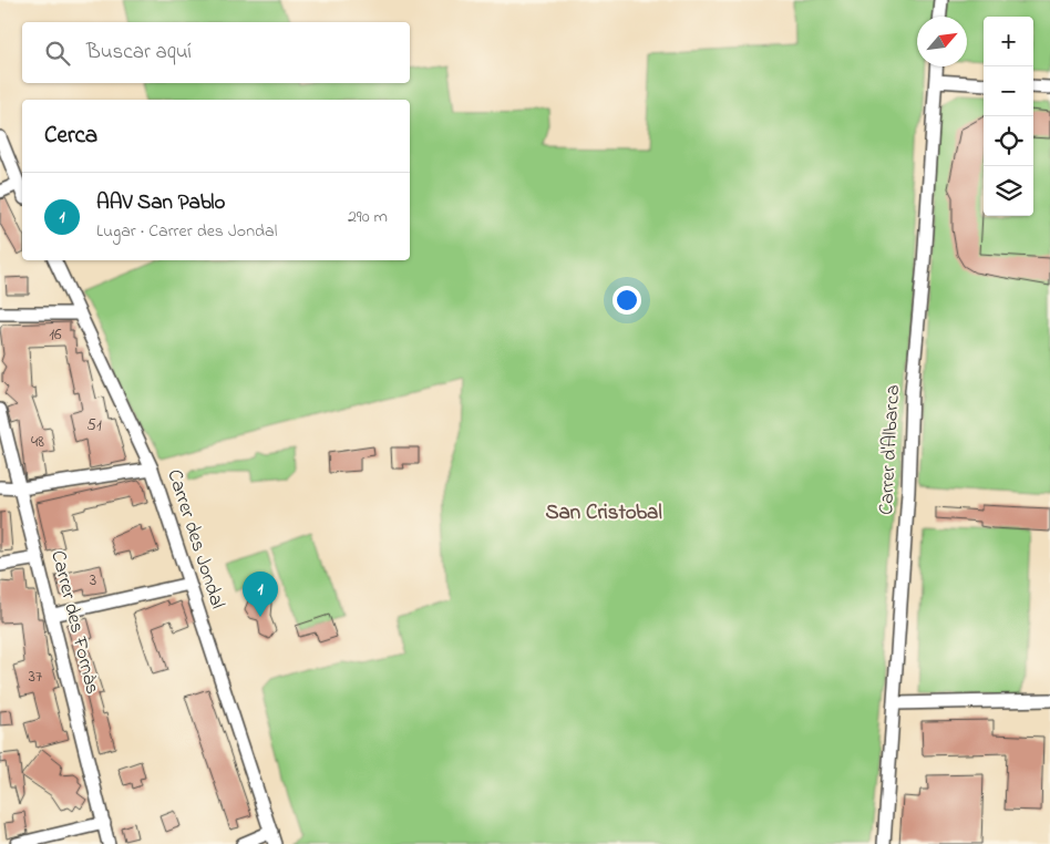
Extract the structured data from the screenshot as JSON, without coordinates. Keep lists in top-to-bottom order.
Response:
{
  "streets": {
    "street": ["Carrer d'Albarca", "Carrer des Jondal", "Carrer des Fornàs"]
  },
  "districts": ["San Cristobal"],
  "house_numbers": [
    "16",
    "51",
    "48",
    "3",
    "37"
  ],
  "north": "top right",
  "page": {
    "map_buttons": ["+", "−"],
    "search": "Buscar aquí",
    "heading": "Cerca",
    "list": [
      {
        "mark": "1",
        "name": "AAV San Pablo",
        "note": "Lugar · Carrer des Jondal",
        "value": "290 m"
      }
    ],
    "pins": "1"
  }
}
